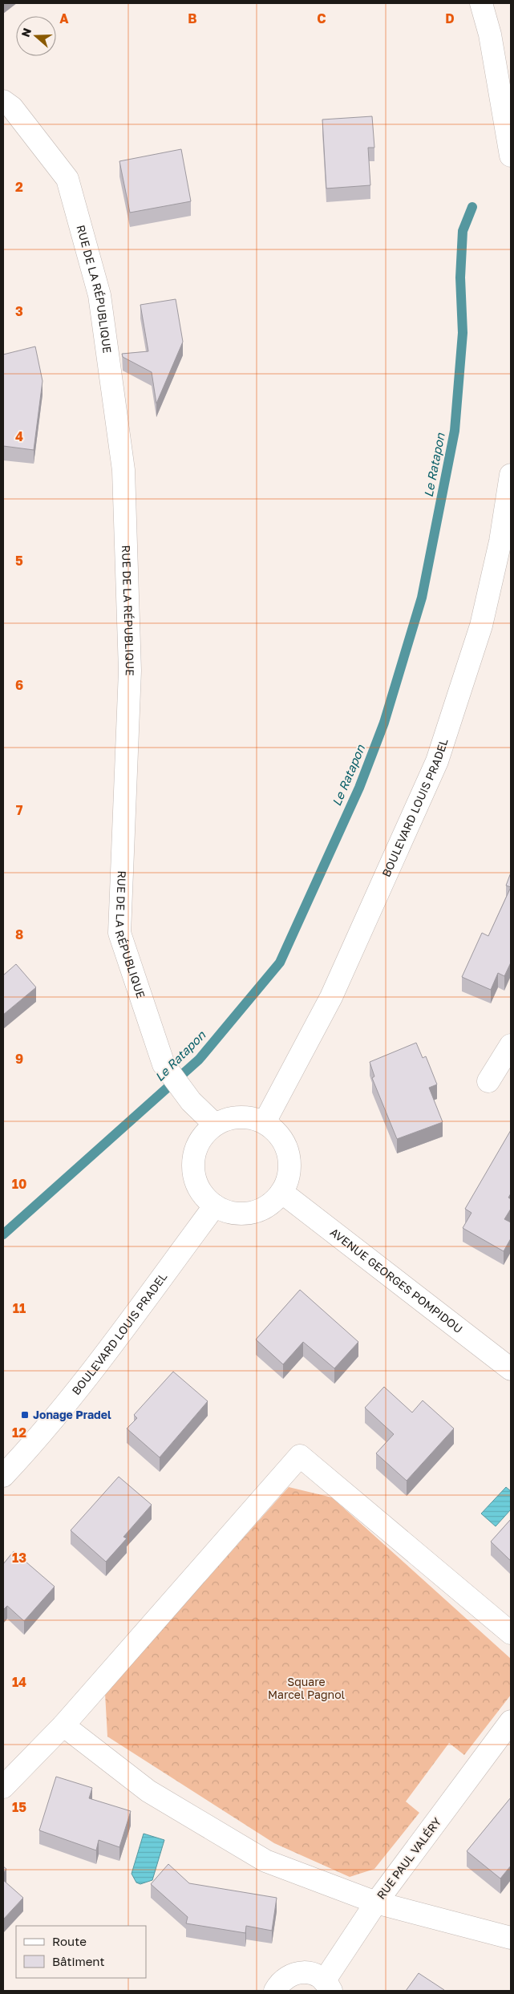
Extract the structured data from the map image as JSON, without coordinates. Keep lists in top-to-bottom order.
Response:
{
  "streets": {
    "street": [
      "RUE DE LA RÉPUBLIQUE",
      "BOULEVARD LOUIS PRADEL",
      "AVENUE GEORGES POMPIDOU",
      "RUE PAUL VALÉRY"
    ]
  },
  "crossings": [
    ["RUE DE LA RÉPUBLIQUE", "BOULEVARD LOUIS PRADEL"],
    ["RUE DE LA RÉPUBLIQUE", "AVENUE GEORGES POMPIDOU"],
    ["BOULEVARD LOUIS PRADEL", "AVENUE GEORGES POMPIDOU"]
  ],
  "water": ["Le Ratapon"],
  "parks": ["Square Marcel Pagnol"],
  "places": {
    "transit": ["Jonage Pradel"]
  },
  "legend": ["Route", "Bâtiment"],
  "north": "left",
  "grid": {
    "columns": [
      "A",
      "B",
      "C",
      "D"
    ],
    "rows": [
      "2",
      "3",
      "4",
      "5",
      "6",
      "7",
      "8",
      "9",
      "10",
      "11",
      "12",
      "13",
      "14",
      "15"
    ]
  }
}
